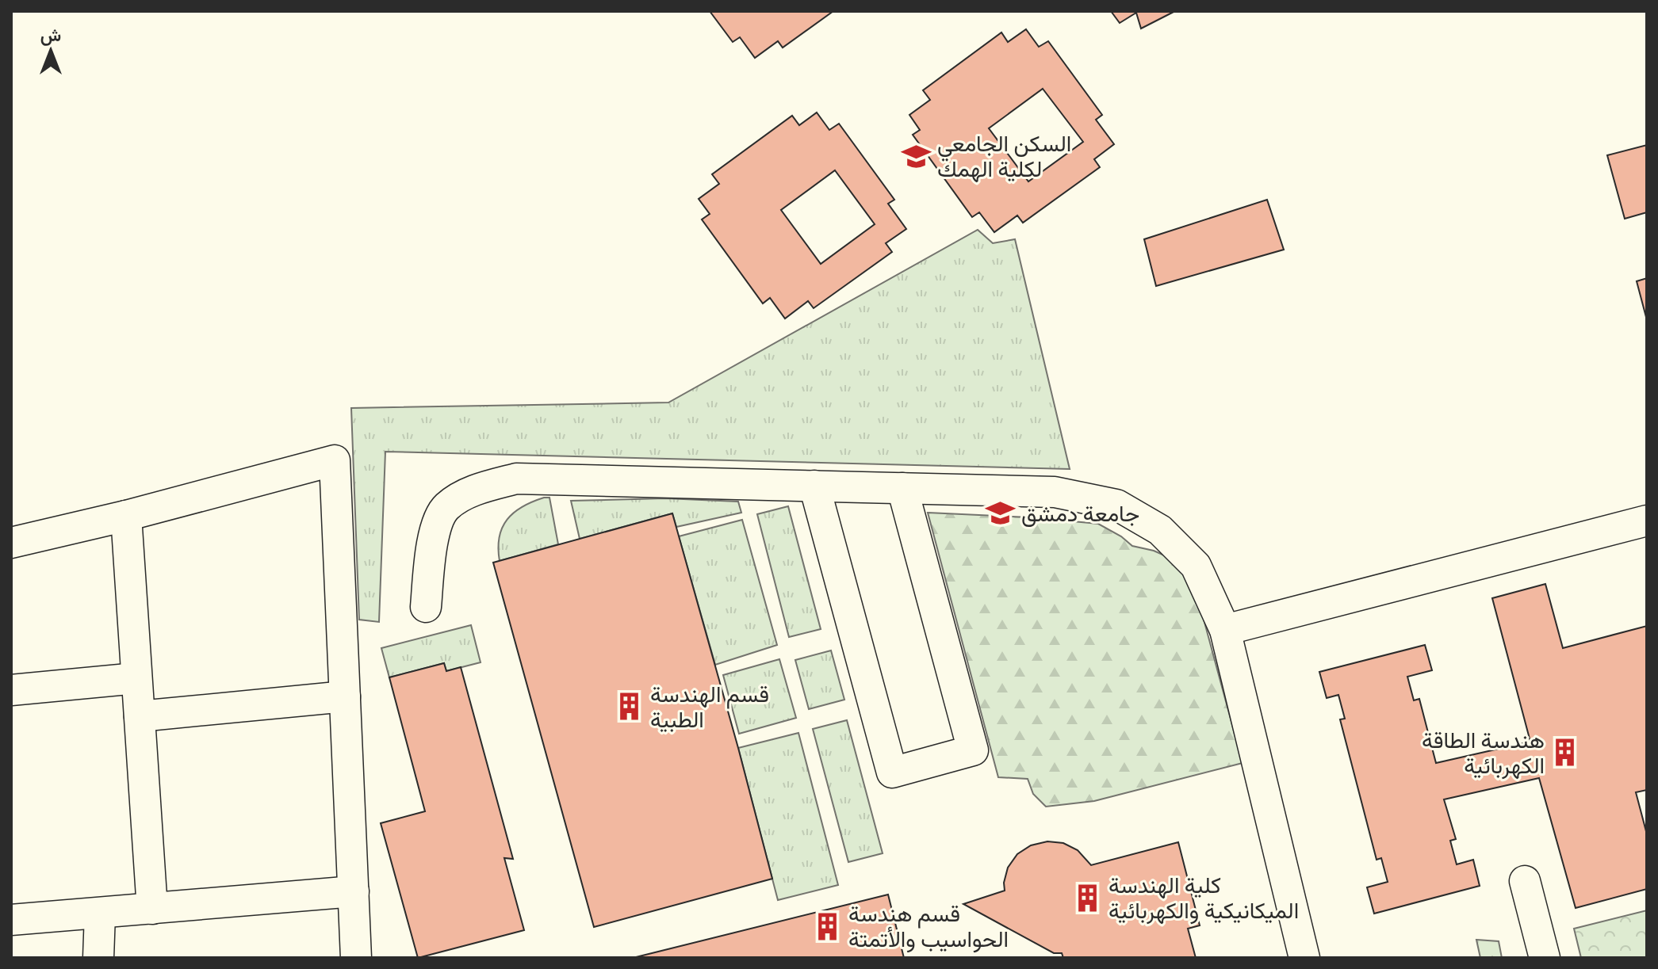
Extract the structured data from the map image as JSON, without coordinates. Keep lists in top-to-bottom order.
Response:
{
  "places": {
    "school or university": ["السكن الجامعي لكلية الهمك", "جامعة دمشق"],
    "building": [
      "قسم الهندسة الطبية",
      "هندسة الطاقة الكهربائية",
      "كلية الهندسة الميكانيكية والكهربائية",
      "قسم هندسة الحواسيب والأتمتة"
    ]
  },
  "north": "top"
}
